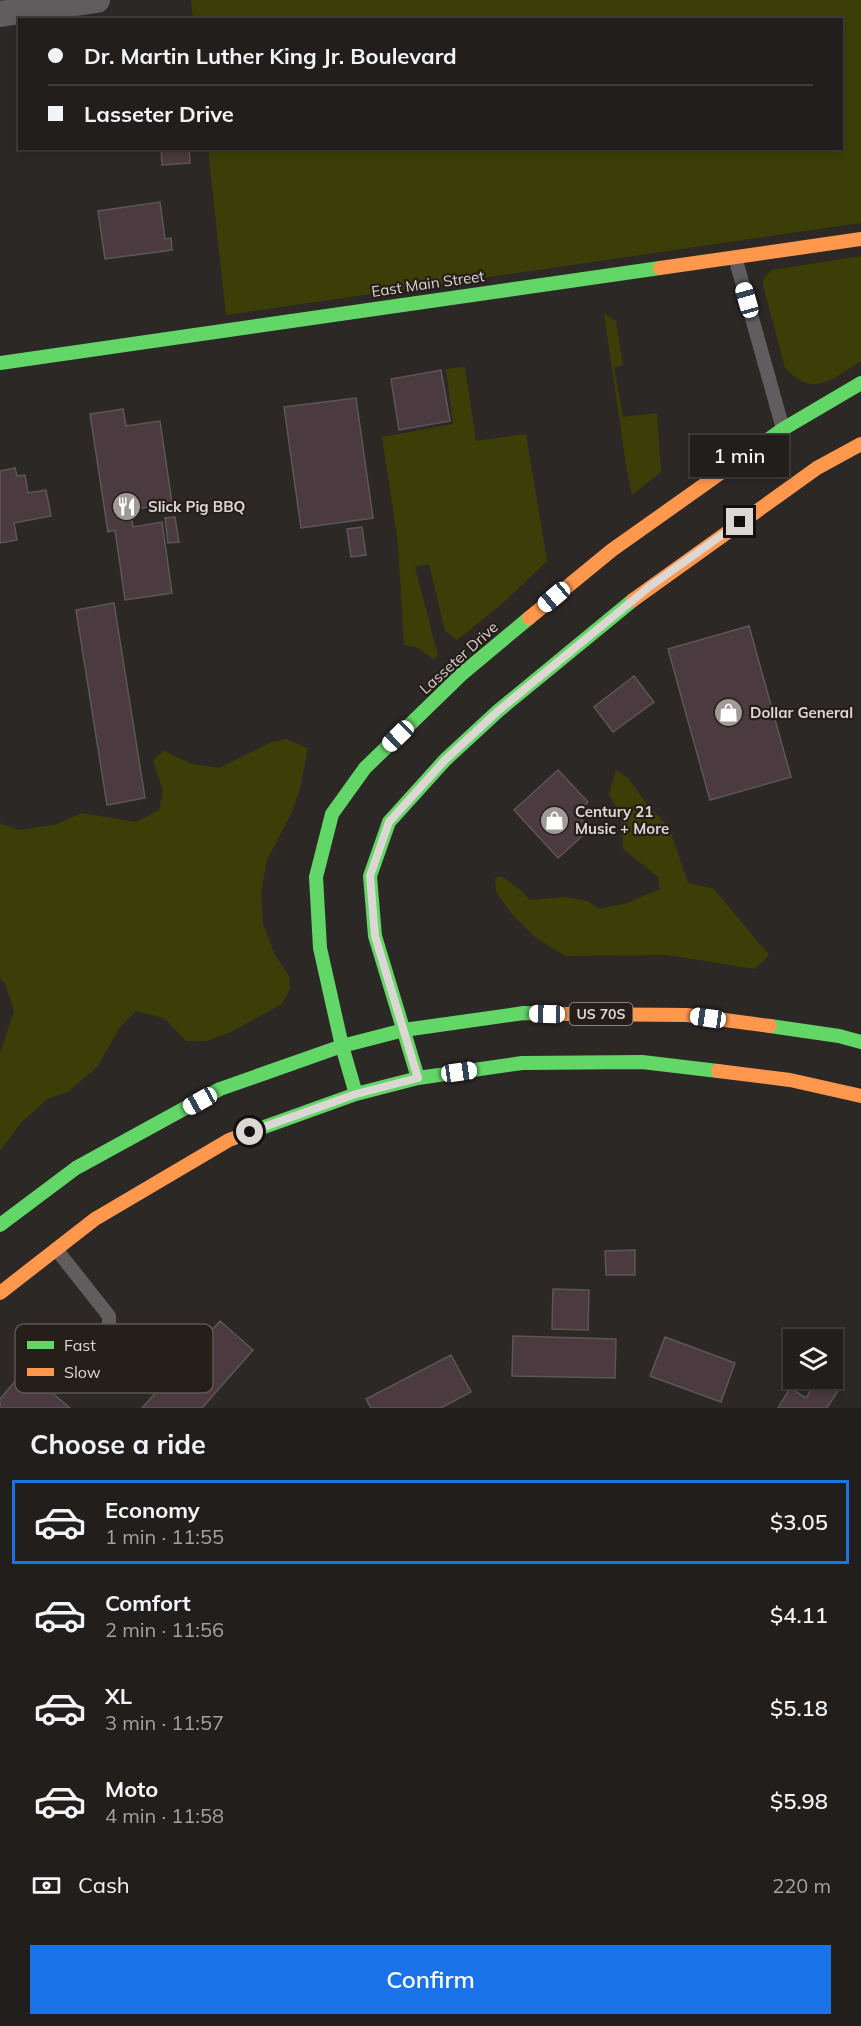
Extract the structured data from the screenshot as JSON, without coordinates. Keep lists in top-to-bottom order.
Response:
{
  "streets": {
    "street": ["East Main Street", "Lasseter Drive", "US 70S"]
  },
  "crossings": [
    ["Lasseter Drive", "US 70S"]
  ],
  "places": {
    "restaurant": ["Slick Pig BBQ"],
    "shop": ["Dollar General", "Century 21 Music + More"]
  },
  "legend": ["Fast", "Slow"],
  "page": {
    "banner": ["Dr. Martin Luther King Jr. Boulevard", "Lasseter Drive"],
    "bubble": "1 min",
    "heading": "Choose a ride",
    "list": [
      {
        "name": "Economy",
        "note": "1 min · 11:55",
        "value": "$3.05"
      },
      {
        "name": "Comfort",
        "note": "2 min · 11:56",
        "value": "$4.11"
      },
      {
        "name": "XL",
        "note": "3 min · 11:57",
        "value": "$5.18"
      },
      {
        "name": "Moto",
        "note": "4 min · 11:58",
        "value": "$5.98"
      }
    ],
    "pay": ["Cash", "220 m"],
    "buttons": "Confirm"
  }
}
